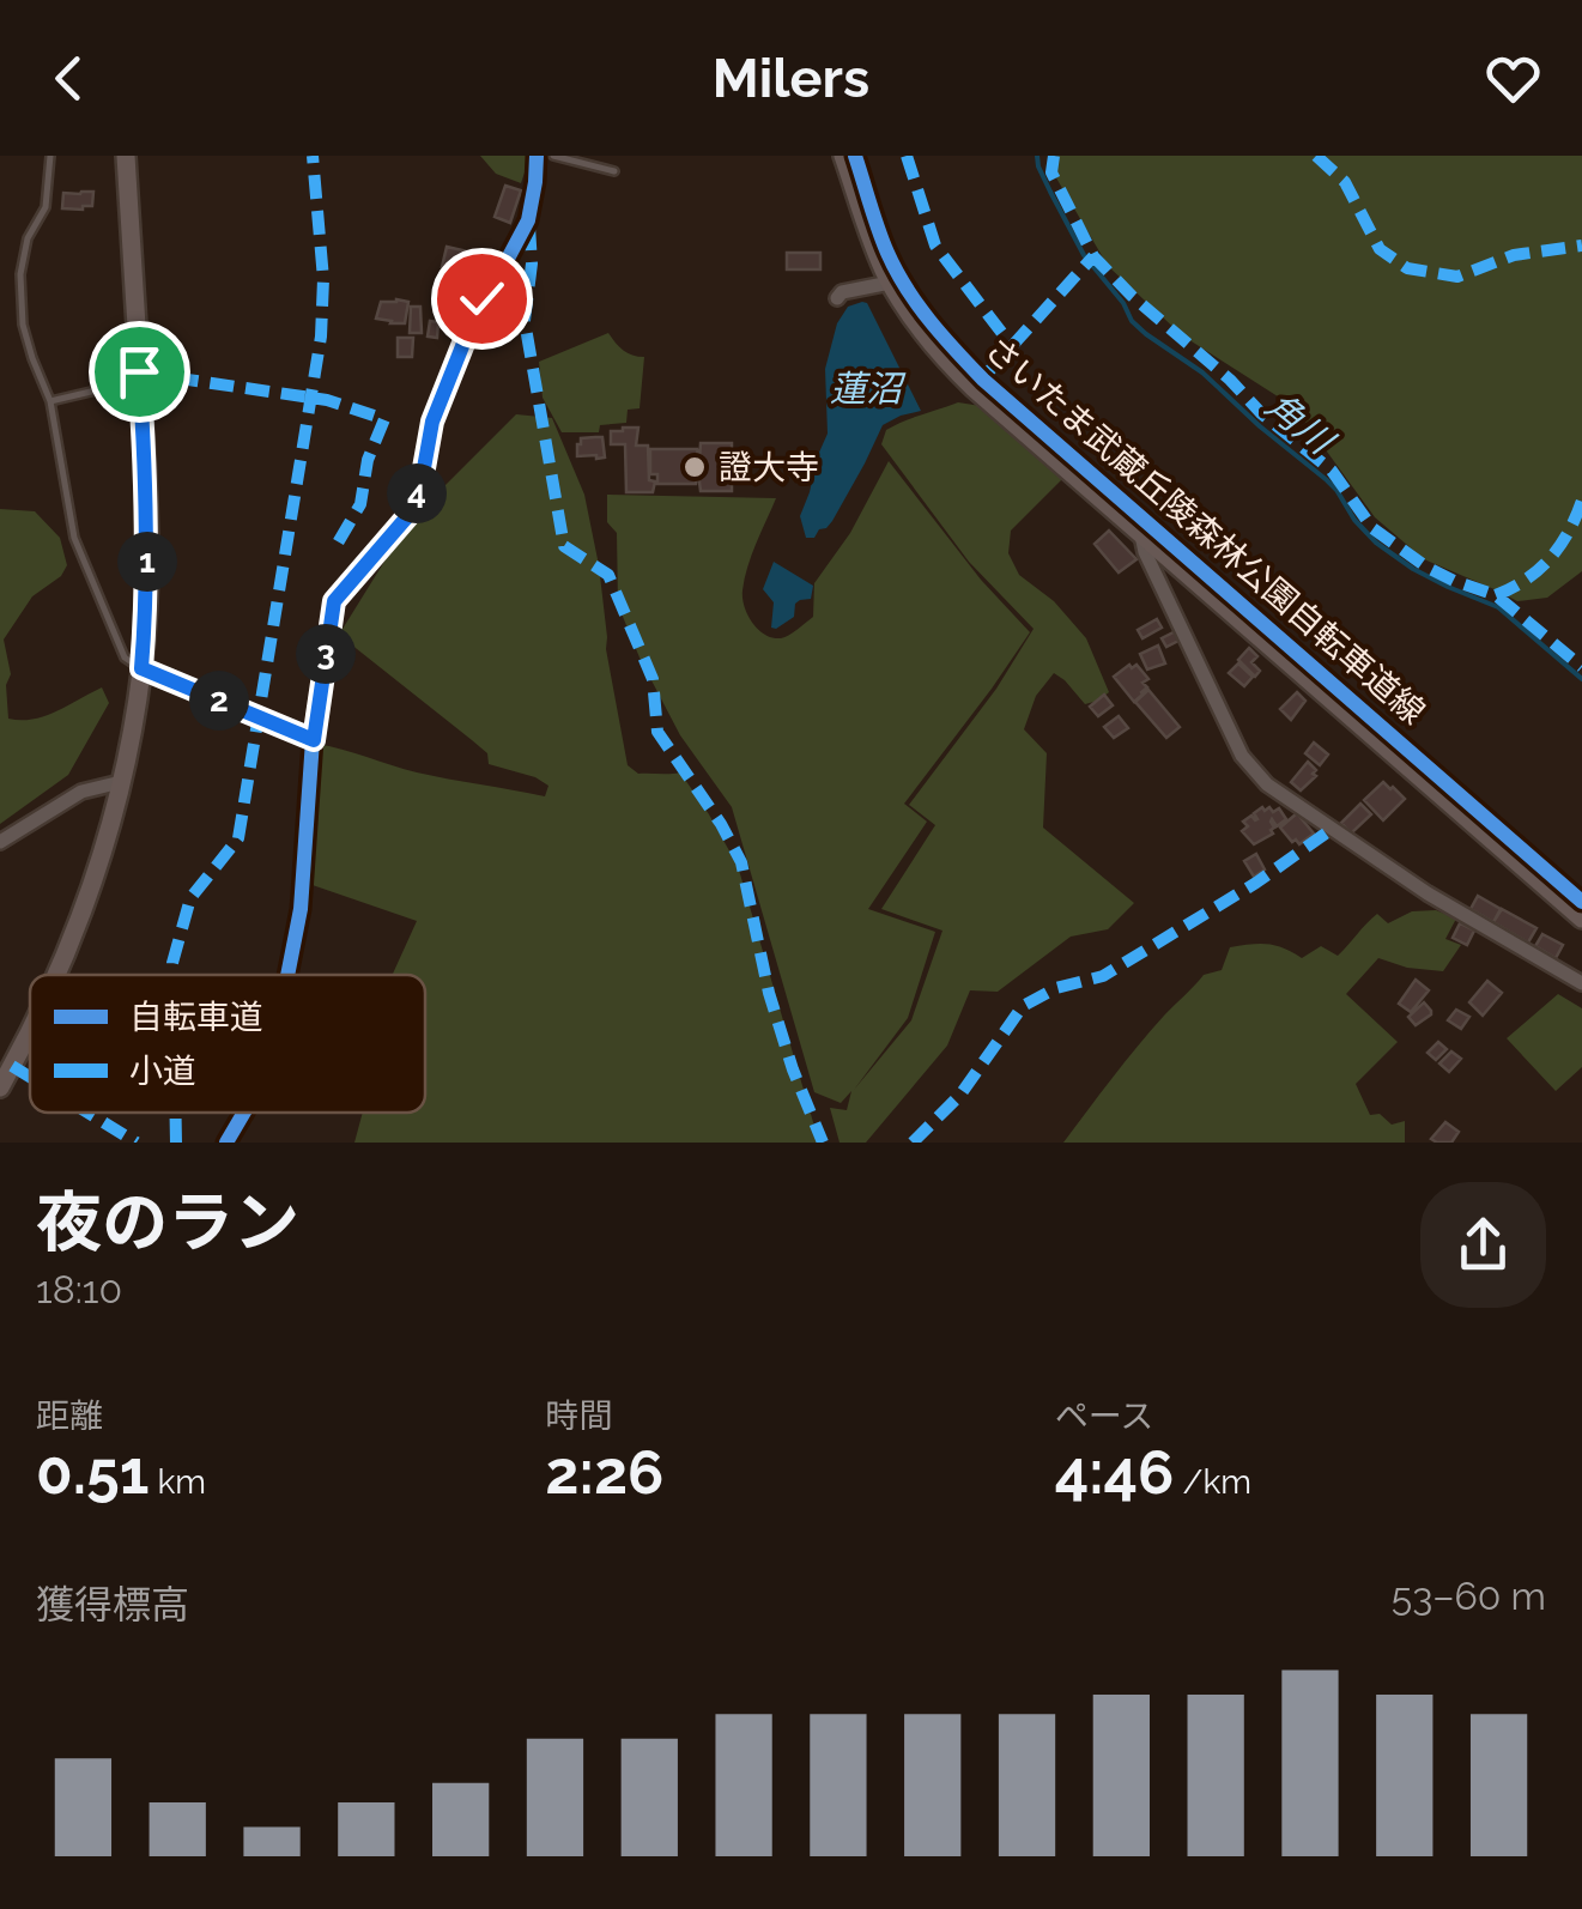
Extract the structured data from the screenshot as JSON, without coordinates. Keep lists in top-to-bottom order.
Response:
{
  "streets": {
    "cycle path": ["さいたま武蔵丘陵森林公園自転車道線"]
  },
  "water": ["蓮沼", "角川"],
  "places": ["證大寺"],
  "legend": ["自転車道", "小道"],
  "page": {
    "header": "Milers",
    "pins": [
      "4",
      "1",
      "3",
      "2"
    ],
    "heading": ["夜のラン", "18:10"],
    "stats": [
      ["距離", "0.51 km"],
      ["時間", "2:26"],
      ["ペース", "4:46 /km"]
    ],
    "chart": ["獲得標高", "53–60 m"]
  }
}
